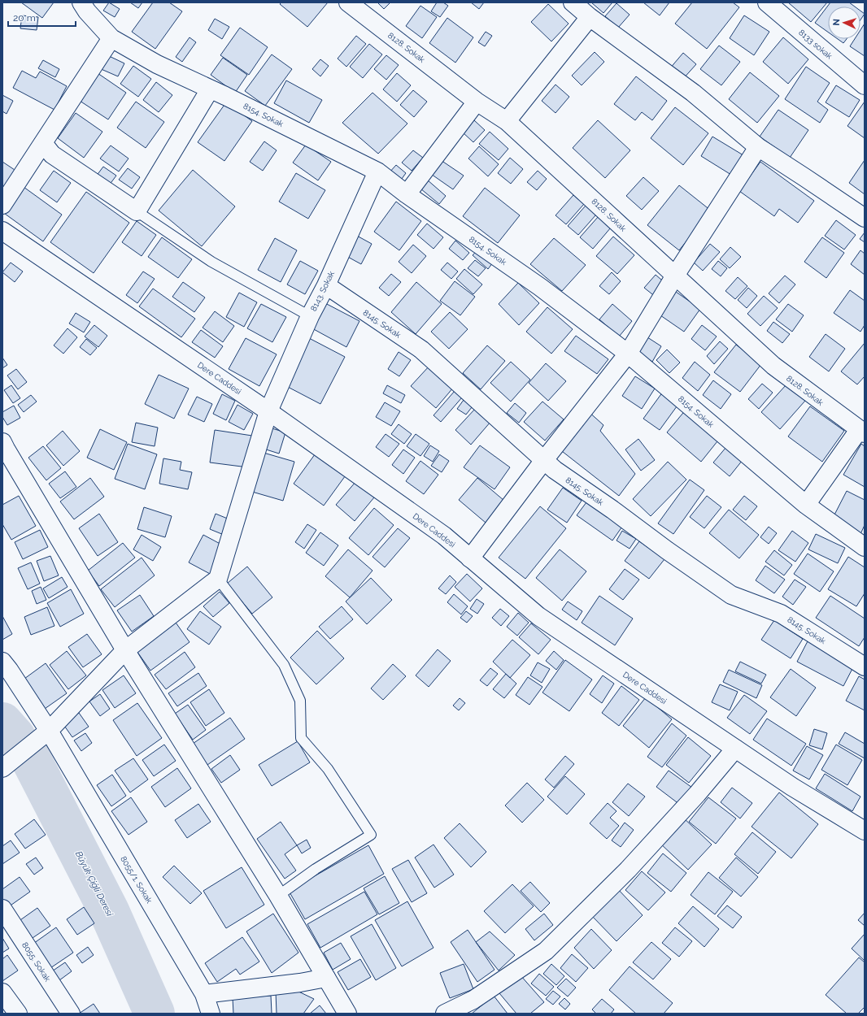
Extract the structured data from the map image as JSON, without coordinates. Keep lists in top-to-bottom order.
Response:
{
  "streets": {
    "street": [
      "8133 sokak",
      "8128. Sokak",
      "8154. Sokak",
      "8143. Sokak",
      "8145. Sokak",
      "Dere Caddesi",
      "8055/1. Sokak",
      "8055. Sokak"
    ]
  },
  "crossings": [
    ["8154. Sokak", "8143. Sokak"],
    ["8143. Sokak", "8145. Sokak"],
    ["8143. Sokak", "Dere Caddesi"]
  ],
  "water": ["Büyük Çiğli Deresi"],
  "scale_bar": "20 m",
  "north": "left"
}
